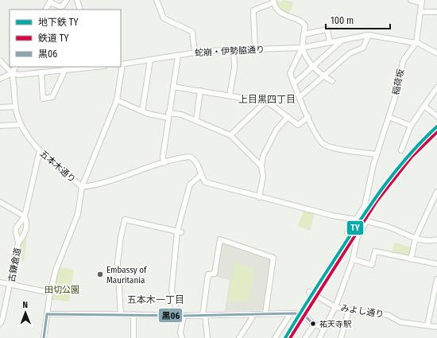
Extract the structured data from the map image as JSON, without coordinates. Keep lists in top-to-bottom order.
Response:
{
  "streets": {
    "street": [
      "蛇崩・伊勢脇通り",
      "稲荷坂",
      "五本木通り",
      "古鎌倉道",
      "みよし通り"
    ]
  },
  "crossings": [
    ["蛇崩・伊勢脇通り", "稲荷坂"],
    ["五本木通り", "古鎌倉道"]
  ],
  "districts": ["上目黒四丁目", "五本木一丁目"],
  "parks": ["田切公園"],
  "places": ["Embassy of Mauritania", "祐天寺駅"],
  "lines": ["metro line TY", "rail line TY", "transit line 黒06"],
  "legend": ["地下鉄 TY", "鉄道 TY", "黒06"],
  "scale_bar": "100 m",
  "north": "top"
}
